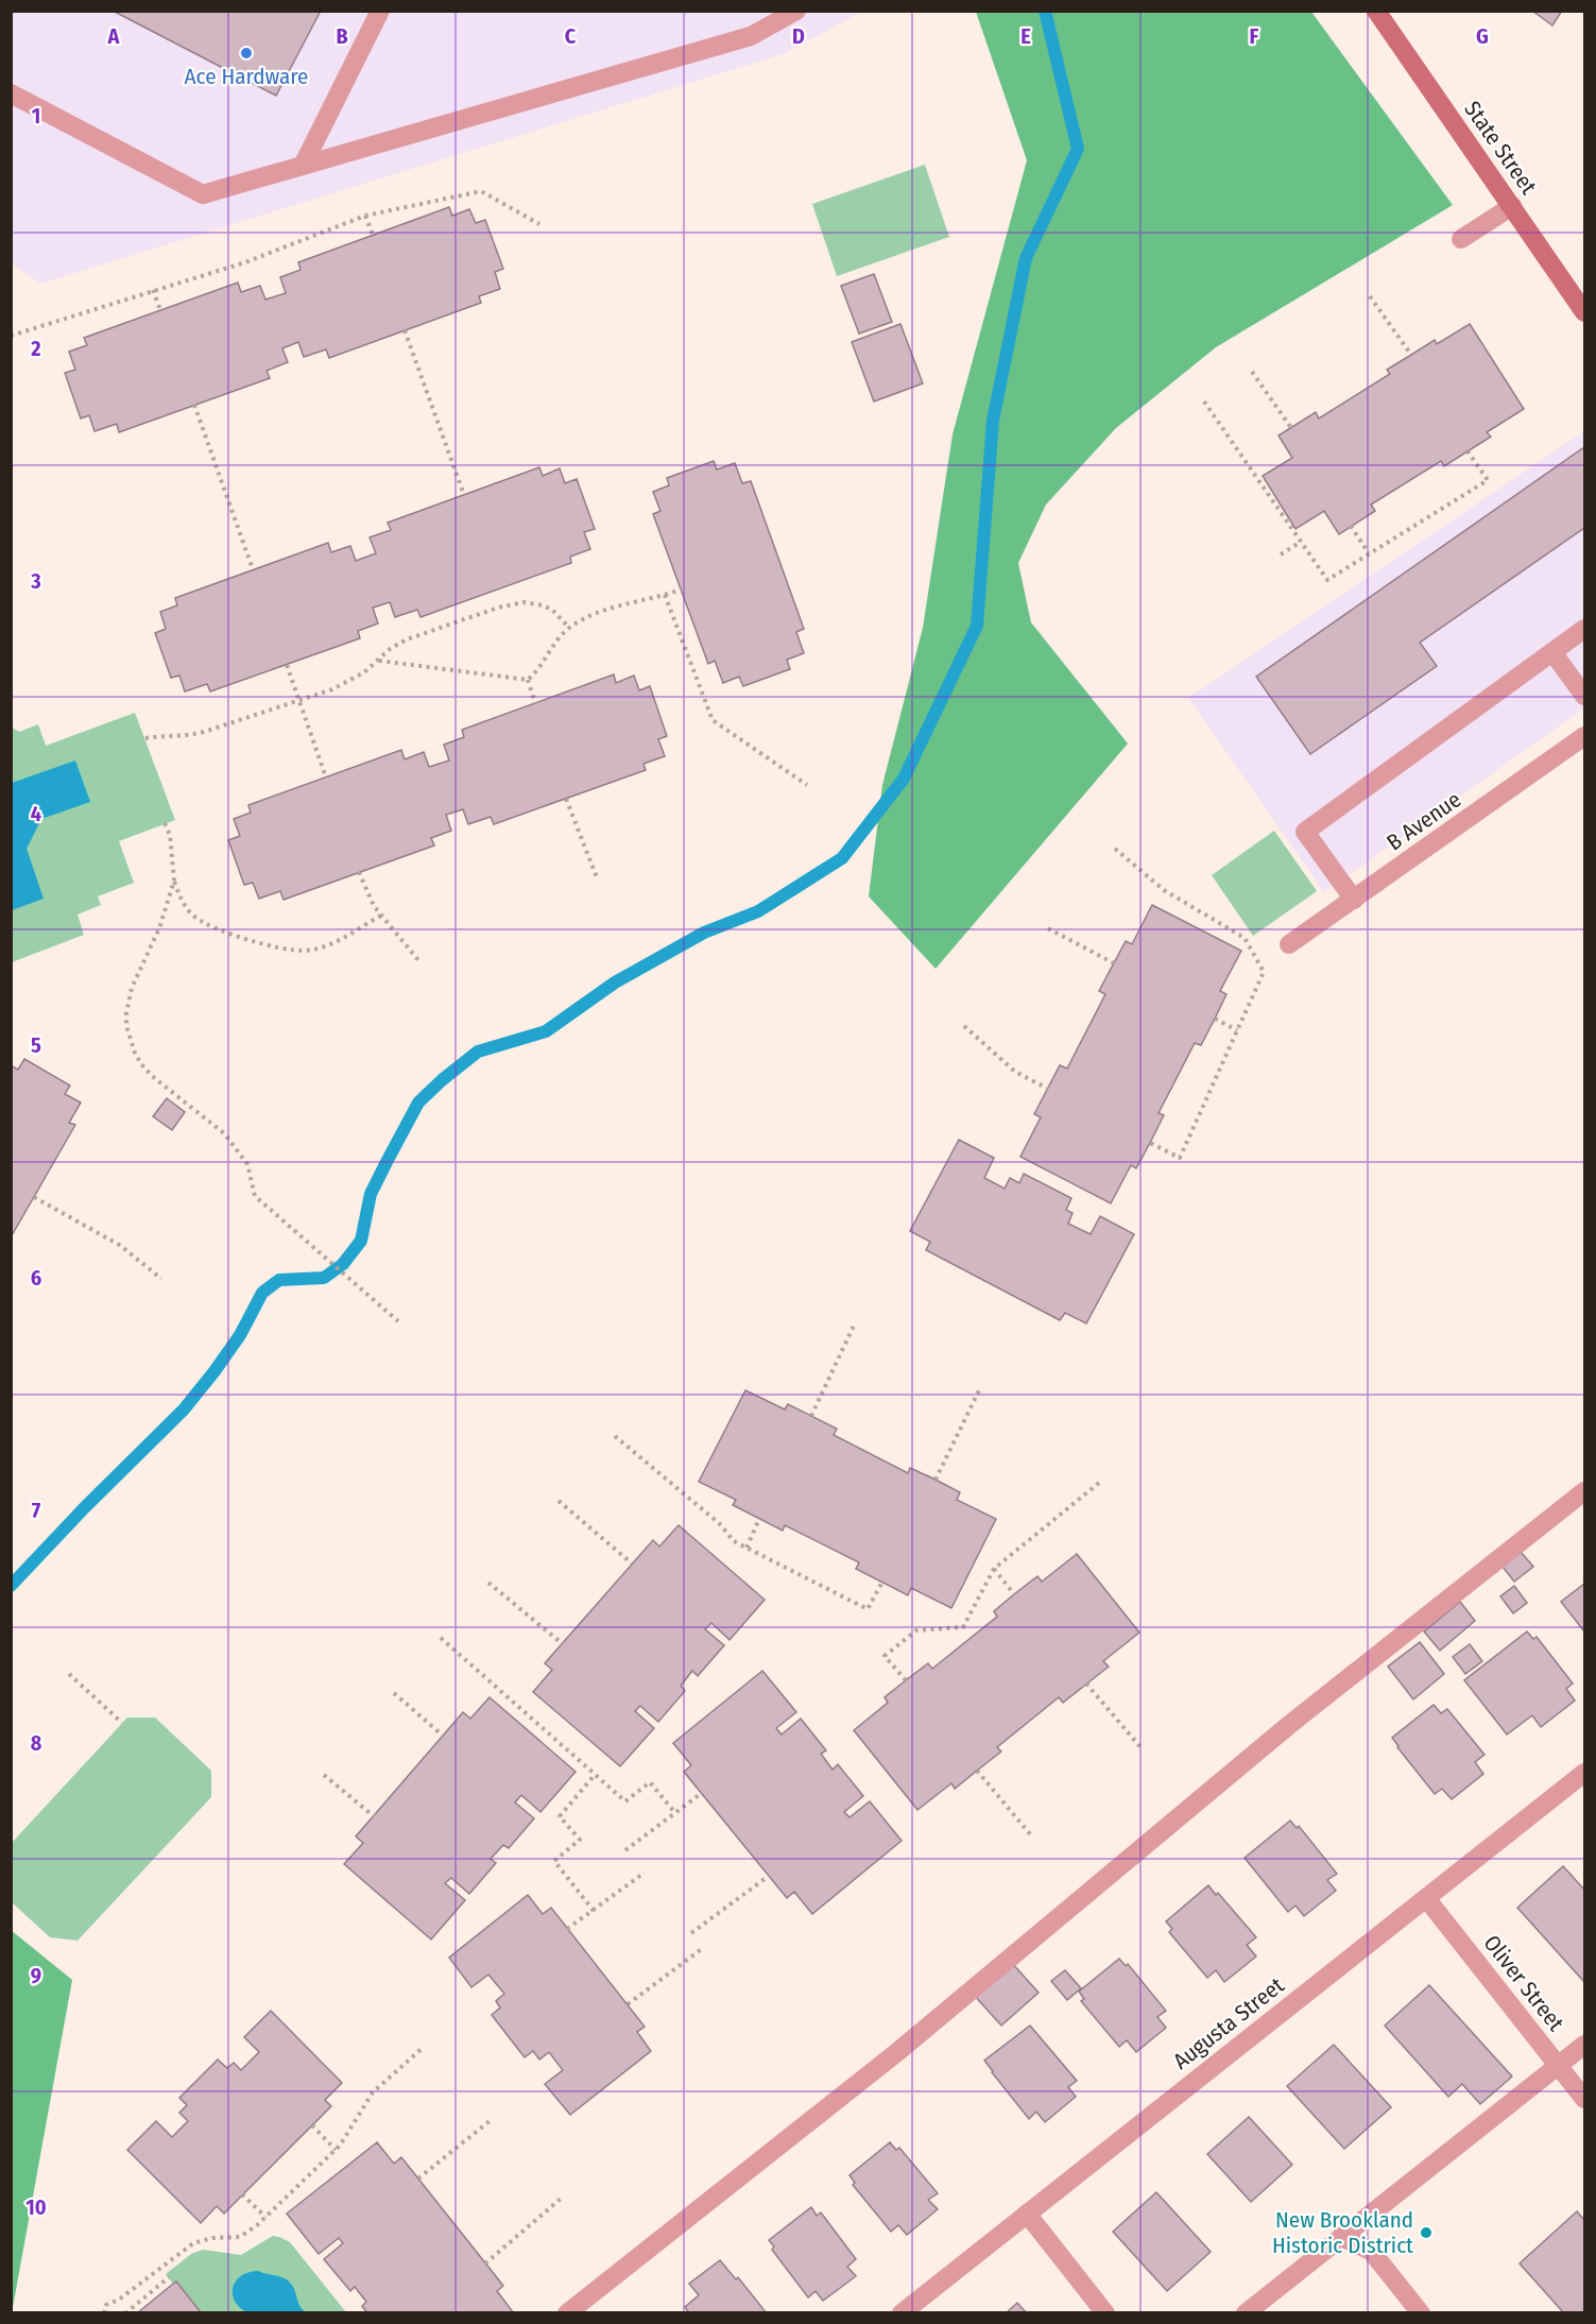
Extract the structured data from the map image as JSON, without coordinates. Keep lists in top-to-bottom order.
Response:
{
  "streets": {
    "main road": ["State Street"],
    "street": ["B Avenue", "Oliver Street", "Augusta Street"]
  },
  "crossings": [
    ["Oliver Street", "Augusta Street"]
  ],
  "places": ["Ace Hardware", "New Brookland Historic District"],
  "grid": {
    "columns": [
      "A",
      "B",
      "C",
      "D",
      "E",
      "F",
      "G"
    ],
    "rows": [
      "1",
      "2",
      "3",
      "4",
      "5",
      "6",
      "7",
      "8",
      "9",
      "10"
    ]
  }
}
